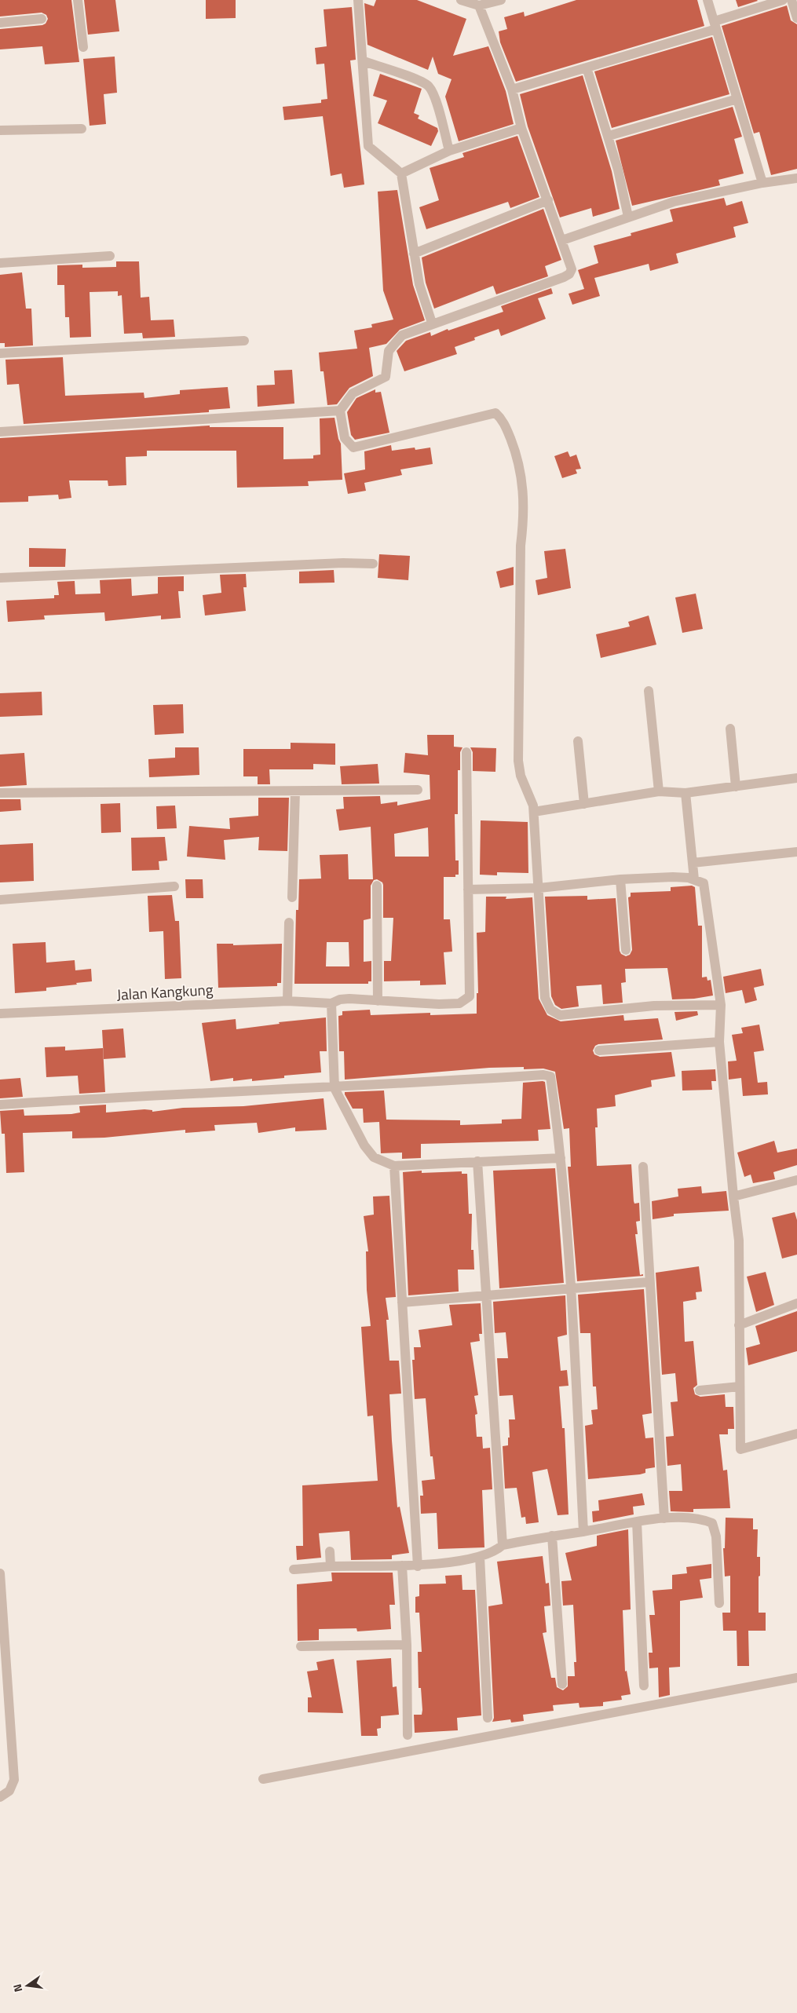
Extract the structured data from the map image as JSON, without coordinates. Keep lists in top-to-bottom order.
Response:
{
  "streets": {
    "street": ["Jalan Kangkung"]
  },
  "north": "left"
}
